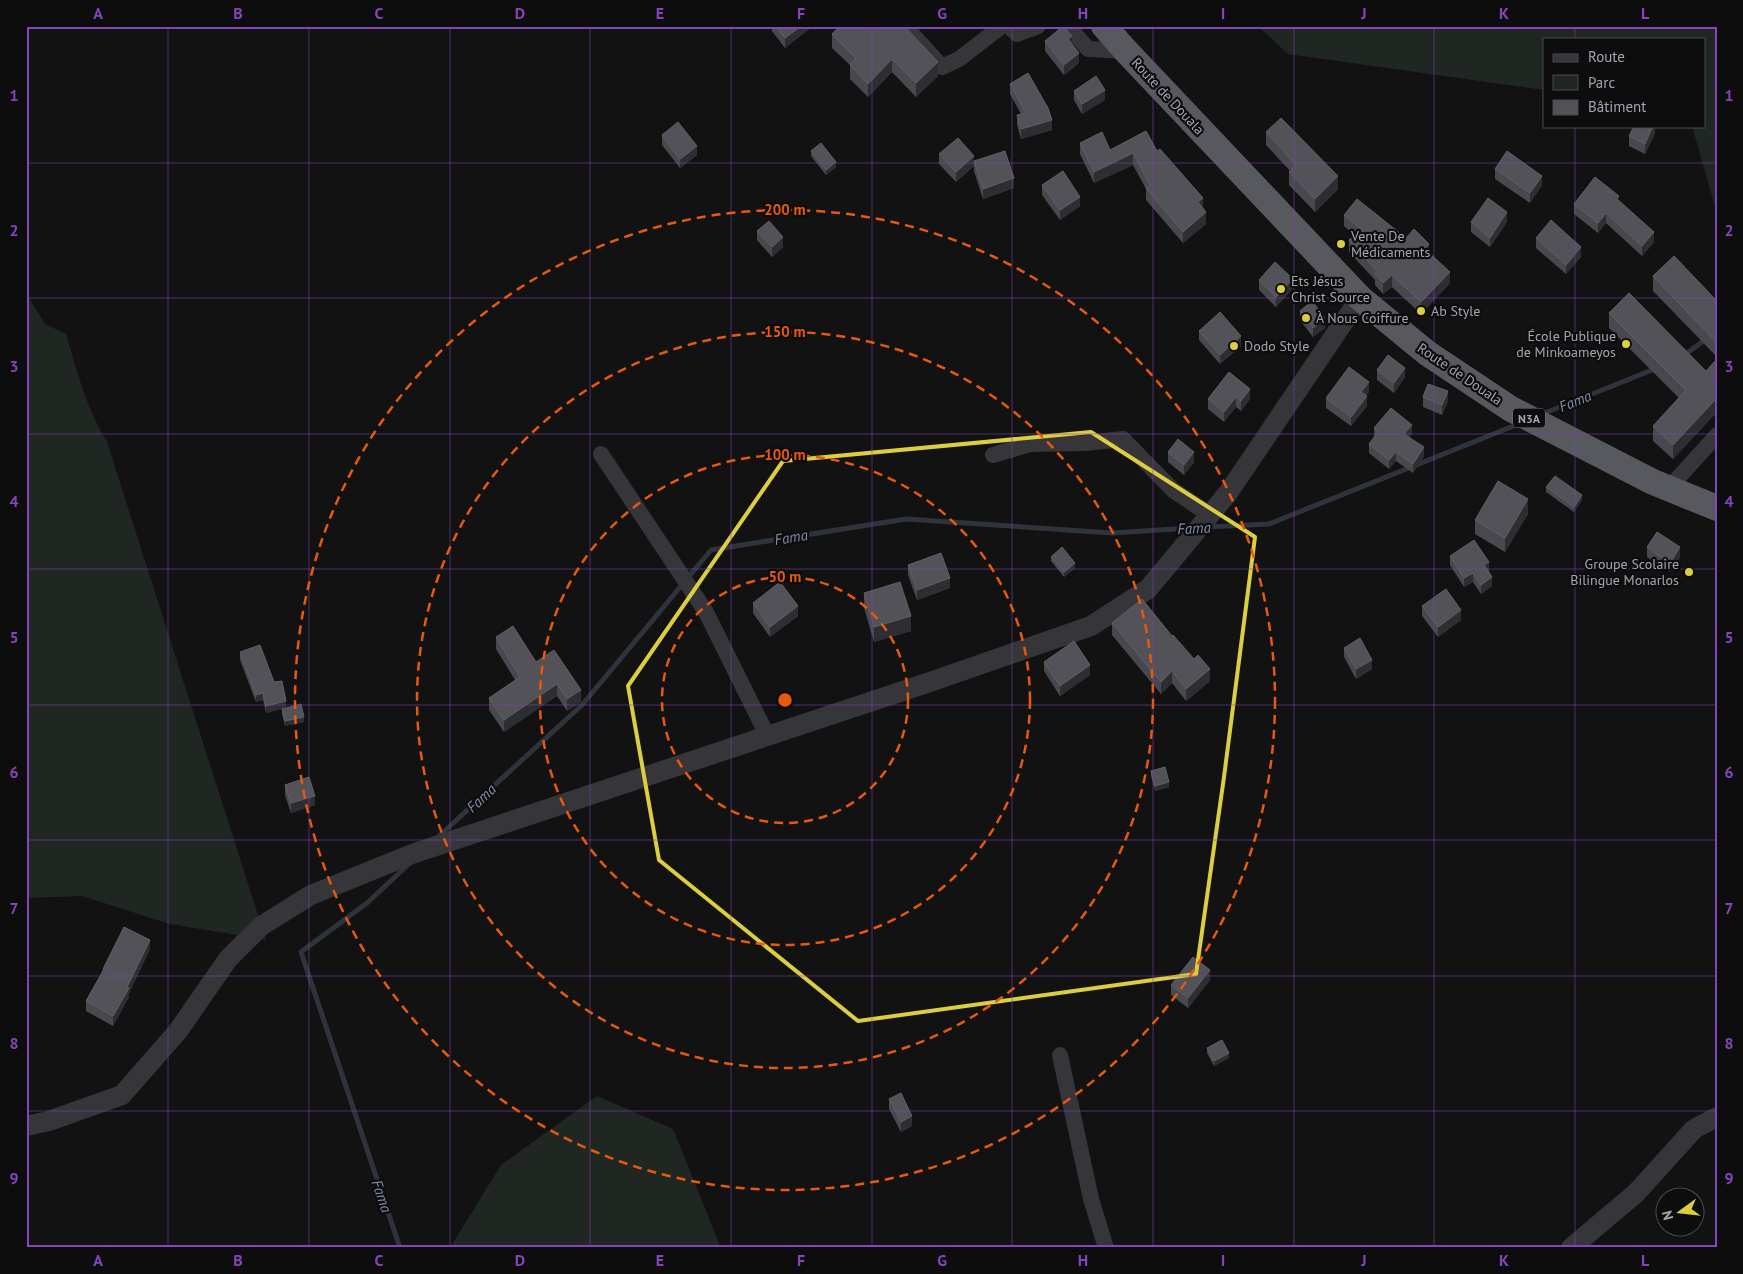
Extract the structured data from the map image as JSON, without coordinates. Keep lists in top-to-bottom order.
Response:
{
  "streets": {
    "highway": ["Route de Douala", "N3A"]
  },
  "water": ["Fama"],
  "places": [
    "Vente De Médicaments",
    "Ets Jésus Christ Source",
    "Ab Style",
    "À Nous Coiffure",
    "École Publique de Minkoameyos",
    "Dodo Style",
    "Groupe Scolaire Bilingue Monarlos"
  ],
  "legend": ["Route", "Parc", "Bâtiment"],
  "north": "left",
  "grid": {
    "columns": [
      "A",
      "B",
      "C",
      "D",
      "E",
      "F",
      "G",
      "H",
      "I",
      "J",
      "K",
      "L"
    ],
    "rows": [
      "1",
      "2",
      "3",
      "4",
      "5",
      "6",
      "7",
      "8",
      "9"
    ]
  },
  "rings": [
    "200 m",
    "150 m",
    "100 m",
    "50 m"
  ]
}
